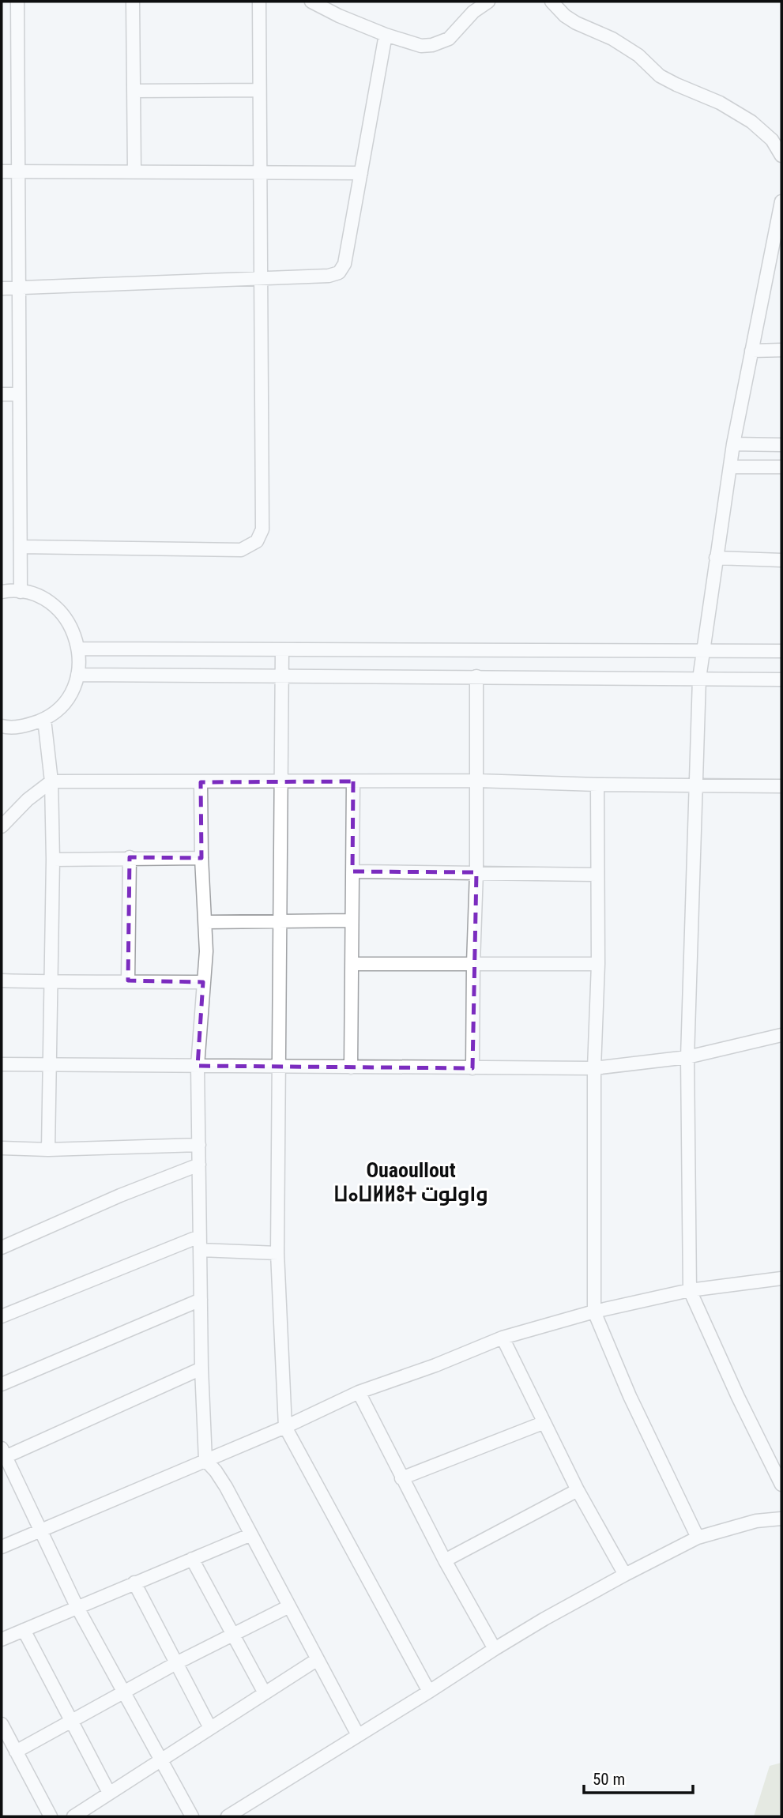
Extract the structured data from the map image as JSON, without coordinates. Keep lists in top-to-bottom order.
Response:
{
  "districts": ["Ouaoullout ⵡⴰⵡⵍⵍⵓⵜ واولوت"],
  "scale_bar": "50 m"
}
